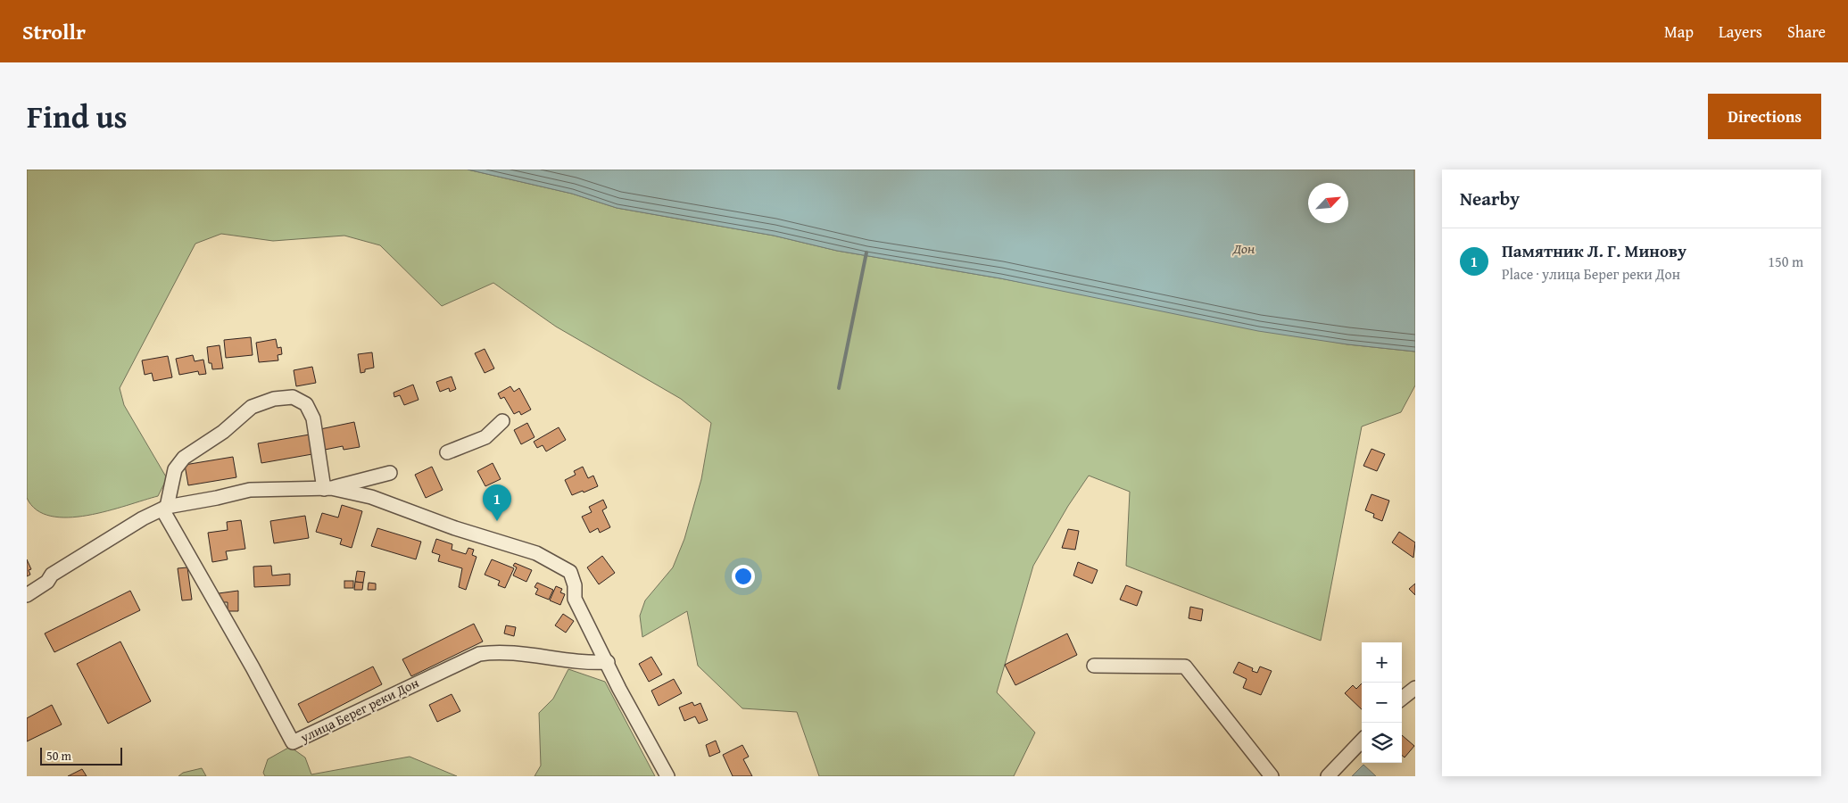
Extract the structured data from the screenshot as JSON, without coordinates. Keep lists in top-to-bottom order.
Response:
{
  "streets": {
    "street": ["улица Берег реки Дон"]
  },
  "water": ["Дон"],
  "scale_bar": "50 m",
  "north": "top right",
  "page": {
    "header": "Strollr",
    "nav": ["Map", "Layers", "Share"],
    "title": "Find us",
    "buttons": "Directions",
    "heading": "Nearby",
    "list": [
      {
        "mark": "1",
        "name": "Памятник Л. Г. Минову",
        "note": "Place · улица Берег реки Дон",
        "value": "150 m"
      }
    ],
    "pins": "1",
    "map_buttons": ["+", "−"],
    "scale": "50 m"
  }
}
